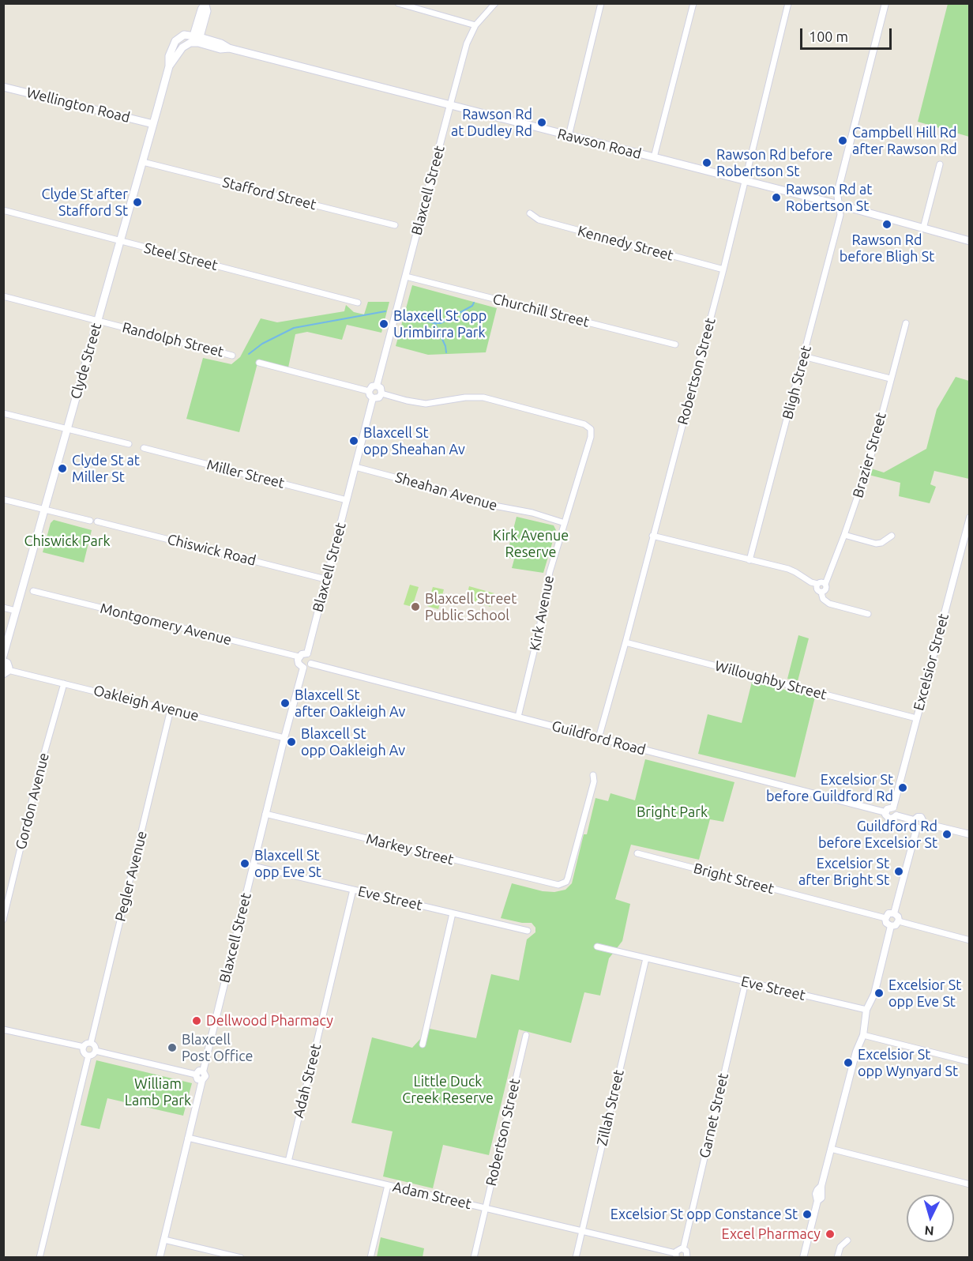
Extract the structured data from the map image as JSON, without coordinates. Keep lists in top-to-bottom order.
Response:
{
  "streets": {
    "main road": ["Wellington Road", "Rawson Road", "Clyde Street"],
    "street": [
      "Blaxcell Street",
      "Stafford Street",
      "Kennedy Street",
      "Steel Street",
      "Churchill Street",
      "Randolph Street",
      "Robertson Street",
      "Bligh Street",
      "Brazier Street",
      "Miller Street",
      "Sheahan Avenue",
      "Chiswick Road",
      "Kirk Avenue",
      "Montgomery Avenue",
      "Excelsior Street",
      "Willoughby Street",
      "Oakleigh Avenue",
      "Guildford Road",
      "Gordon Avenue",
      "Markey Street",
      "Pegler Avenue",
      "Bright Street",
      "Eve Street",
      "Adah Street",
      "Zillah Street",
      "Garnet Street",
      "Adam Street"
    ]
  },
  "crossings": [
    ["Wellington Road", "Clyde Street"],
    ["Rawson Road", "Blaxcell Street"],
    ["Rawson Road", "Clyde Street"],
    ["Rawson Road", "Robertson Street"],
    ["Rawson Road", "Bligh Street"],
    ["Blaxcell Street", "Churchill Street"],
    ["Blaxcell Street", "Miller Street"],
    ["Blaxcell Street", "Sheahan Avenue"],
    ["Blaxcell Street", "Chiswick Road"],
    ["Blaxcell Street", "Kirk Avenue"],
    ["Blaxcell Street", "Montgomery Avenue"],
    ["Blaxcell Street", "Oakleigh Avenue"],
    ["Blaxcell Street", "Guildford Road"],
    ["Blaxcell Street", "Markey Street"],
    ["Blaxcell Street", "Eve Street"],
    ["Stafford Street", "Clyde Street"],
    ["Kennedy Street", "Robertson Street"],
    ["Steel Street", "Clyde Street"],
    ["Randolph Street", "Clyde Street"],
    ["Robertson Street", "Willoughby Street"],
    ["Robertson Street", "Guildford Road"],
    ["Robertson Street", "Adam Street"],
    ["Sheahan Avenue", "Kirk Avenue"],
    ["Kirk Avenue", "Guildford Road"],
    ["Montgomery Avenue", "Guildford Road"],
    ["Excelsior Street", "Willoughby Street"],
    ["Excelsior Street", "Guildford Road"],
    ["Oakleigh Avenue", "Gordon Avenue"],
    ["Oakleigh Avenue", "Pegler Avenue"],
    ["Eve Street", "Adah Street"],
    ["Eve Street", "Zillah Street"],
    ["Eve Street", "Garnet Street"],
    ["Adah Street", "Adam Street"],
    ["Zillah Street", "Adam Street"]
  ],
  "parks": [
    "Kirk Avenue Reserve",
    "Chiswick Park",
    "Bright Park",
    "Little Duck Creek Reserve",
    "William Lamb Park"
  ],
  "places": [
    "Rawson Rd at Dudley Rd",
    "Campbell Hill Rd after Rawson Rd",
    "Rawson Rd before Robertson St",
    "Rawson Rd at Robertson St",
    "Clyde St after Stafford St",
    "Rawson Rd before Bligh St",
    "Blaxcell St opp Urimbirra Park",
    "Blaxcell St opp Sheahan Av",
    "Clyde St at Miller St",
    "Blaxcell Street Public School",
    "Blaxcell St after Oakleigh Av",
    "Blaxcell St opp Oakleigh Av",
    "Excelsior St before Guildford Rd",
    "Guildford Rd before Excelsior St",
    "Blaxcell St opp Eve St",
    "Excelsior St after Bright St",
    "Excelsior St opp Eve St",
    "Dellwood Pharmacy",
    "Blaxcell Post Office",
    "Excelsior St opp Wynyard St",
    "Excelsior St opp Constance St",
    "Excel Pharmacy"
  ],
  "scale_bar": "100 m",
  "north": "bottom"
}
